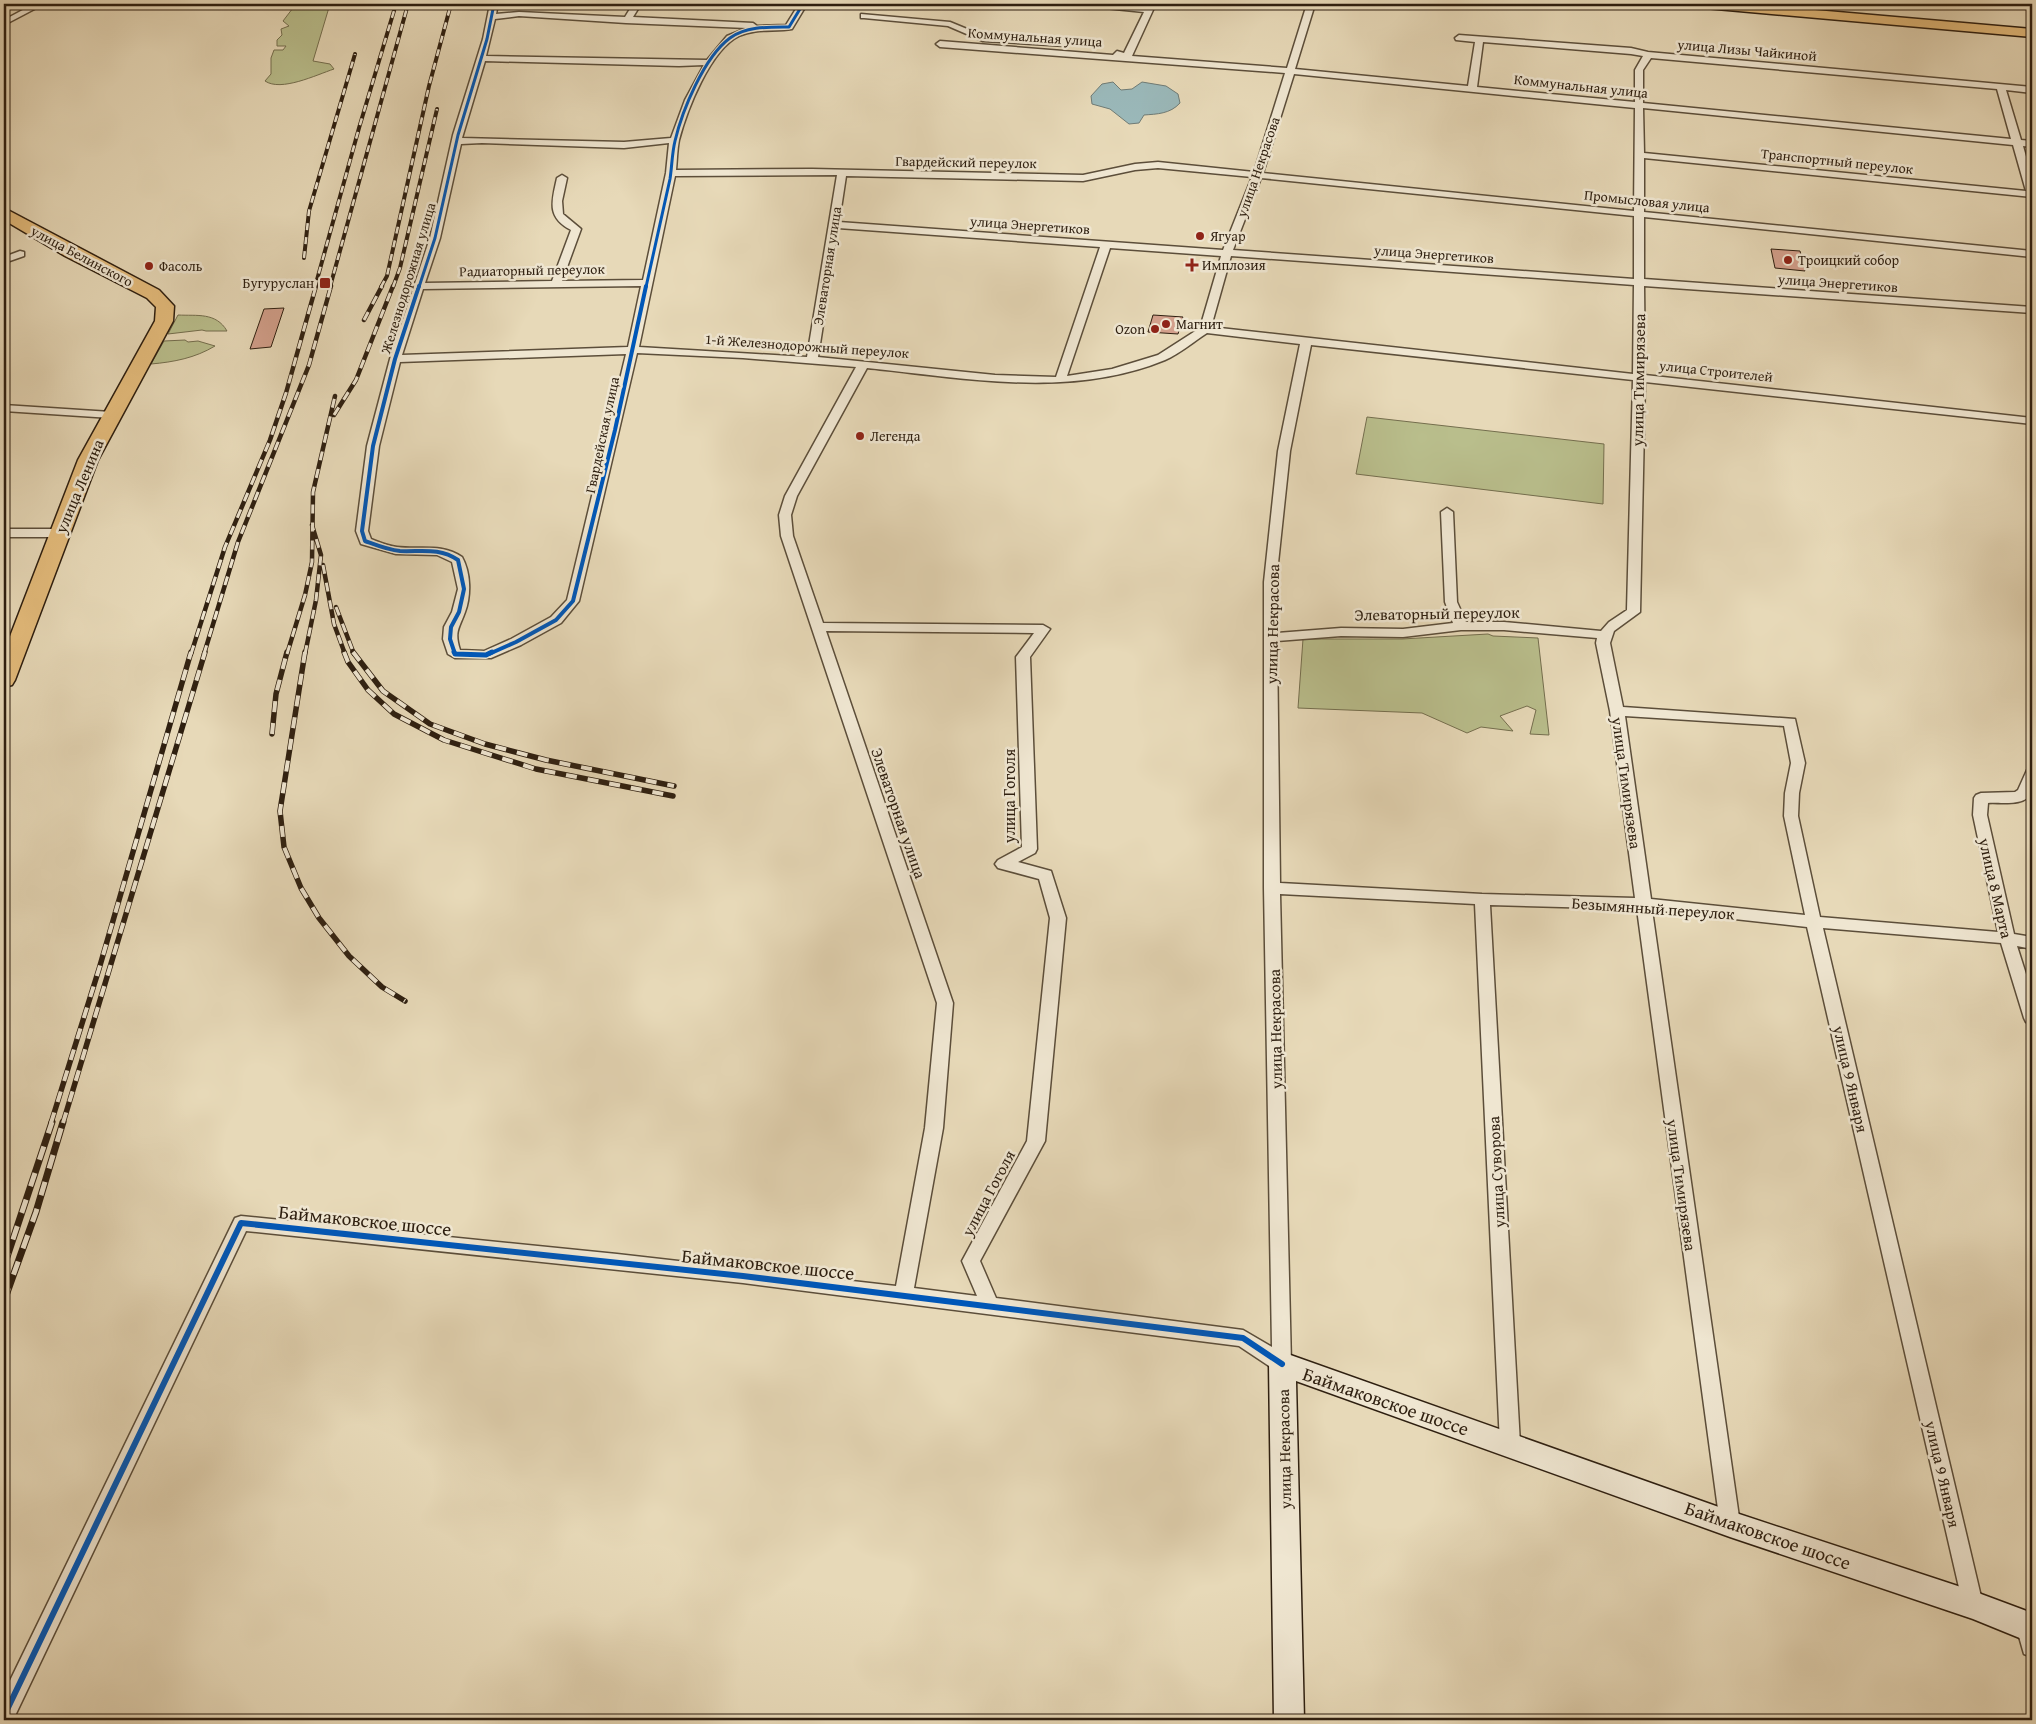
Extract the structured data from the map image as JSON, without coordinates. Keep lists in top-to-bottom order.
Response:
{
  "streets": {
    "main road": [
      "улица Некрасова",
      "улица Белинского",
      "улица Ленина",
      "Баймаковское шоссе"
    ],
    "street": [
      "Коммунальная улица",
      "улица Лизы Чайкиной",
      "Транспортный переулок",
      "Гвардейский переулок",
      "Промысловая улица",
      "улица Энергетиков",
      "Элеваторная улица",
      "Радиаторный переулок",
      "Железнодорожная улица",
      "1-й Железнодорожный переулок",
      "улица Строителей",
      "улица Тимирязева",
      "Гвардейская улица",
      "Элеваторный переулок",
      "улица Гоголя",
      "улица 8 Марта",
      "Безымянный переулок",
      "улица 9 Января",
      "улица Суворова"
    ]
  },
  "crossings": [
    ["Коммунальная улица", "улица Некрасова"],
    ["Коммунальная улица", "улица Тимирязева"],
    ["улица Лизы Чайкиной", "улица Тимирязева"],
    ["Транспортный переулок", "улица Тимирязева"],
    ["Гвардейский переулок", "улица Некрасова"],
    ["Гвардейский переулок", "Промысловая улица"],
    ["Гвардейский переулок", "Элеваторная улица"],
    ["Гвардейский переулок", "Гвардейская улица"],
    ["улица Некрасова", "Промысловая улица"],
    ["улица Некрасова", "улица Энергетиков"],
    ["улица Некрасова", "1-й Железнодорожный переулок"],
    ["улица Некрасова", "улица Строителей"],
    ["улица Некрасова", "Элеваторный переулок"],
    ["улица Некрасова", "Безымянный переулок"],
    ["улица Некрасова", "Баймаковское шоссе"],
    ["Промысловая улица", "улица Тимирязева"],
    ["улица Энергетиков", "Элеваторная улица"],
    ["улица Энергетиков", "улица Тимирязева"],
    ["улица Белинского", "улица Ленина"],
    ["Элеваторная улица", "1-й Железнодорожный переулок"],
    ["Элеваторная улица", "улица Гоголя"],
    ["Элеваторная улица", "Баймаковское шоссе"],
    ["Радиаторный переулок", "Железнодорожная улица"],
    ["Радиаторный переулок", "Гвардейская улица"],
    ["Железнодорожная улица", "1-й Железнодорожный переулок"],
    ["Железнодорожная улица", "Гвардейская улица"],
    ["1-й Железнодорожный переулок", "улица Строителей"],
    ["1-й Железнодорожный переулок", "Гвардейская улица"],
    ["улица Строителей", "улица Тимирязева"],
    ["улица Тимирязева", "Элеваторный переулок"],
    ["улица Тимирязева", "Безымянный переулок"],
    ["улица Тимирязева", "улица 9 Января"],
    ["улица Тимирязева", "Баймаковское шоссе"],
    ["улица Гоголя", "Баймаковское шоссе"],
    ["улица 8 Марта", "Безымянный переулок"],
    ["Безымянный переулок", "улица 9 Января"],
    ["Безымянный переулок", "улица Суворова"],
    ["улица 9 Января", "Баймаковское шоссе"],
    ["улица Суворова", "Баймаковское шоссе"]
  ],
  "places": {
    "other": [
      "Ягуар",
      "Троицкий собор",
      "Фасоль",
      "Магнит",
      "Ozon",
      "Легенда"
    ],
    "health": ["Имплозия"],
    "transit": ["Бугуруслан"]
  }
}
